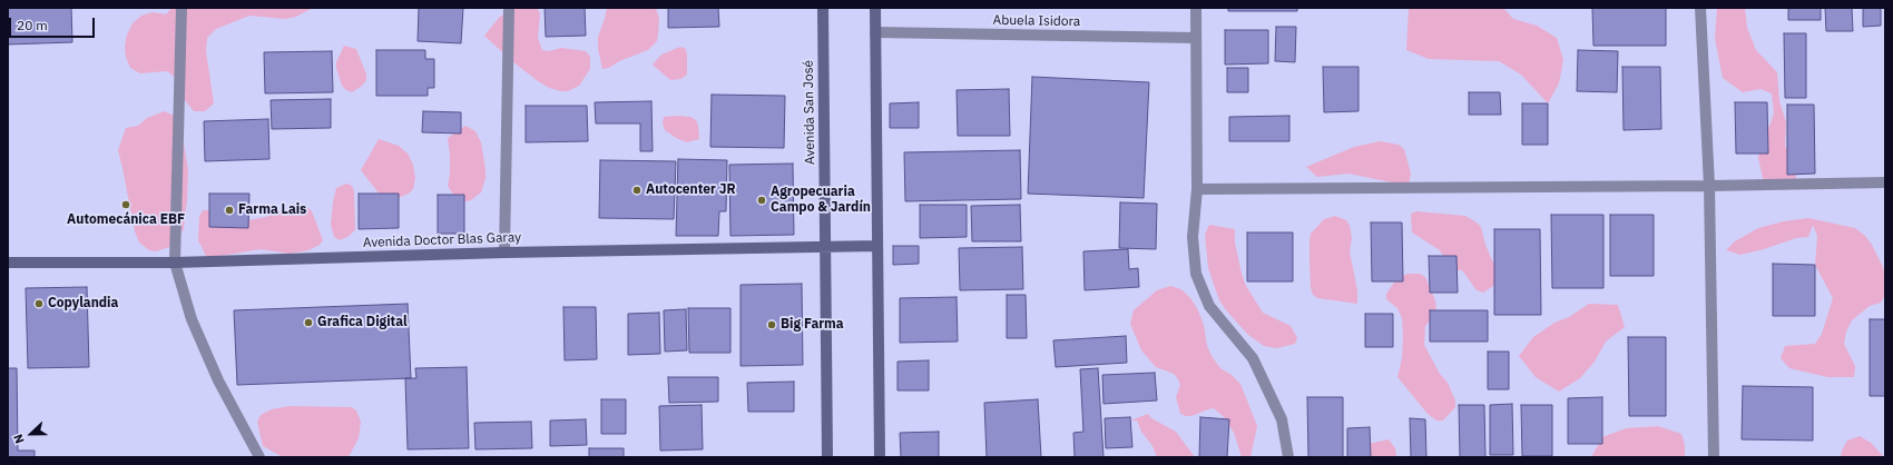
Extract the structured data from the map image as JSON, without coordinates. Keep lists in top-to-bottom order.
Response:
{
  "streets": {
    "street": ["Abuela Isidora", "Avenida San José", "Avenida Doctor Blas Garay"]
  },
  "crossings": [
    ["Avenida San José", "Avenida Doctor Blas Garay"]
  ],
  "places": [
    "Autocenter JR",
    "Agropecuaria Campo & Jardín",
    "Automecánica EBF",
    "Farma Lais",
    "Copylandia",
    "Grafica Digital",
    "Big Farma"
  ],
  "scale_bar": "20 m",
  "north": "left"
}
